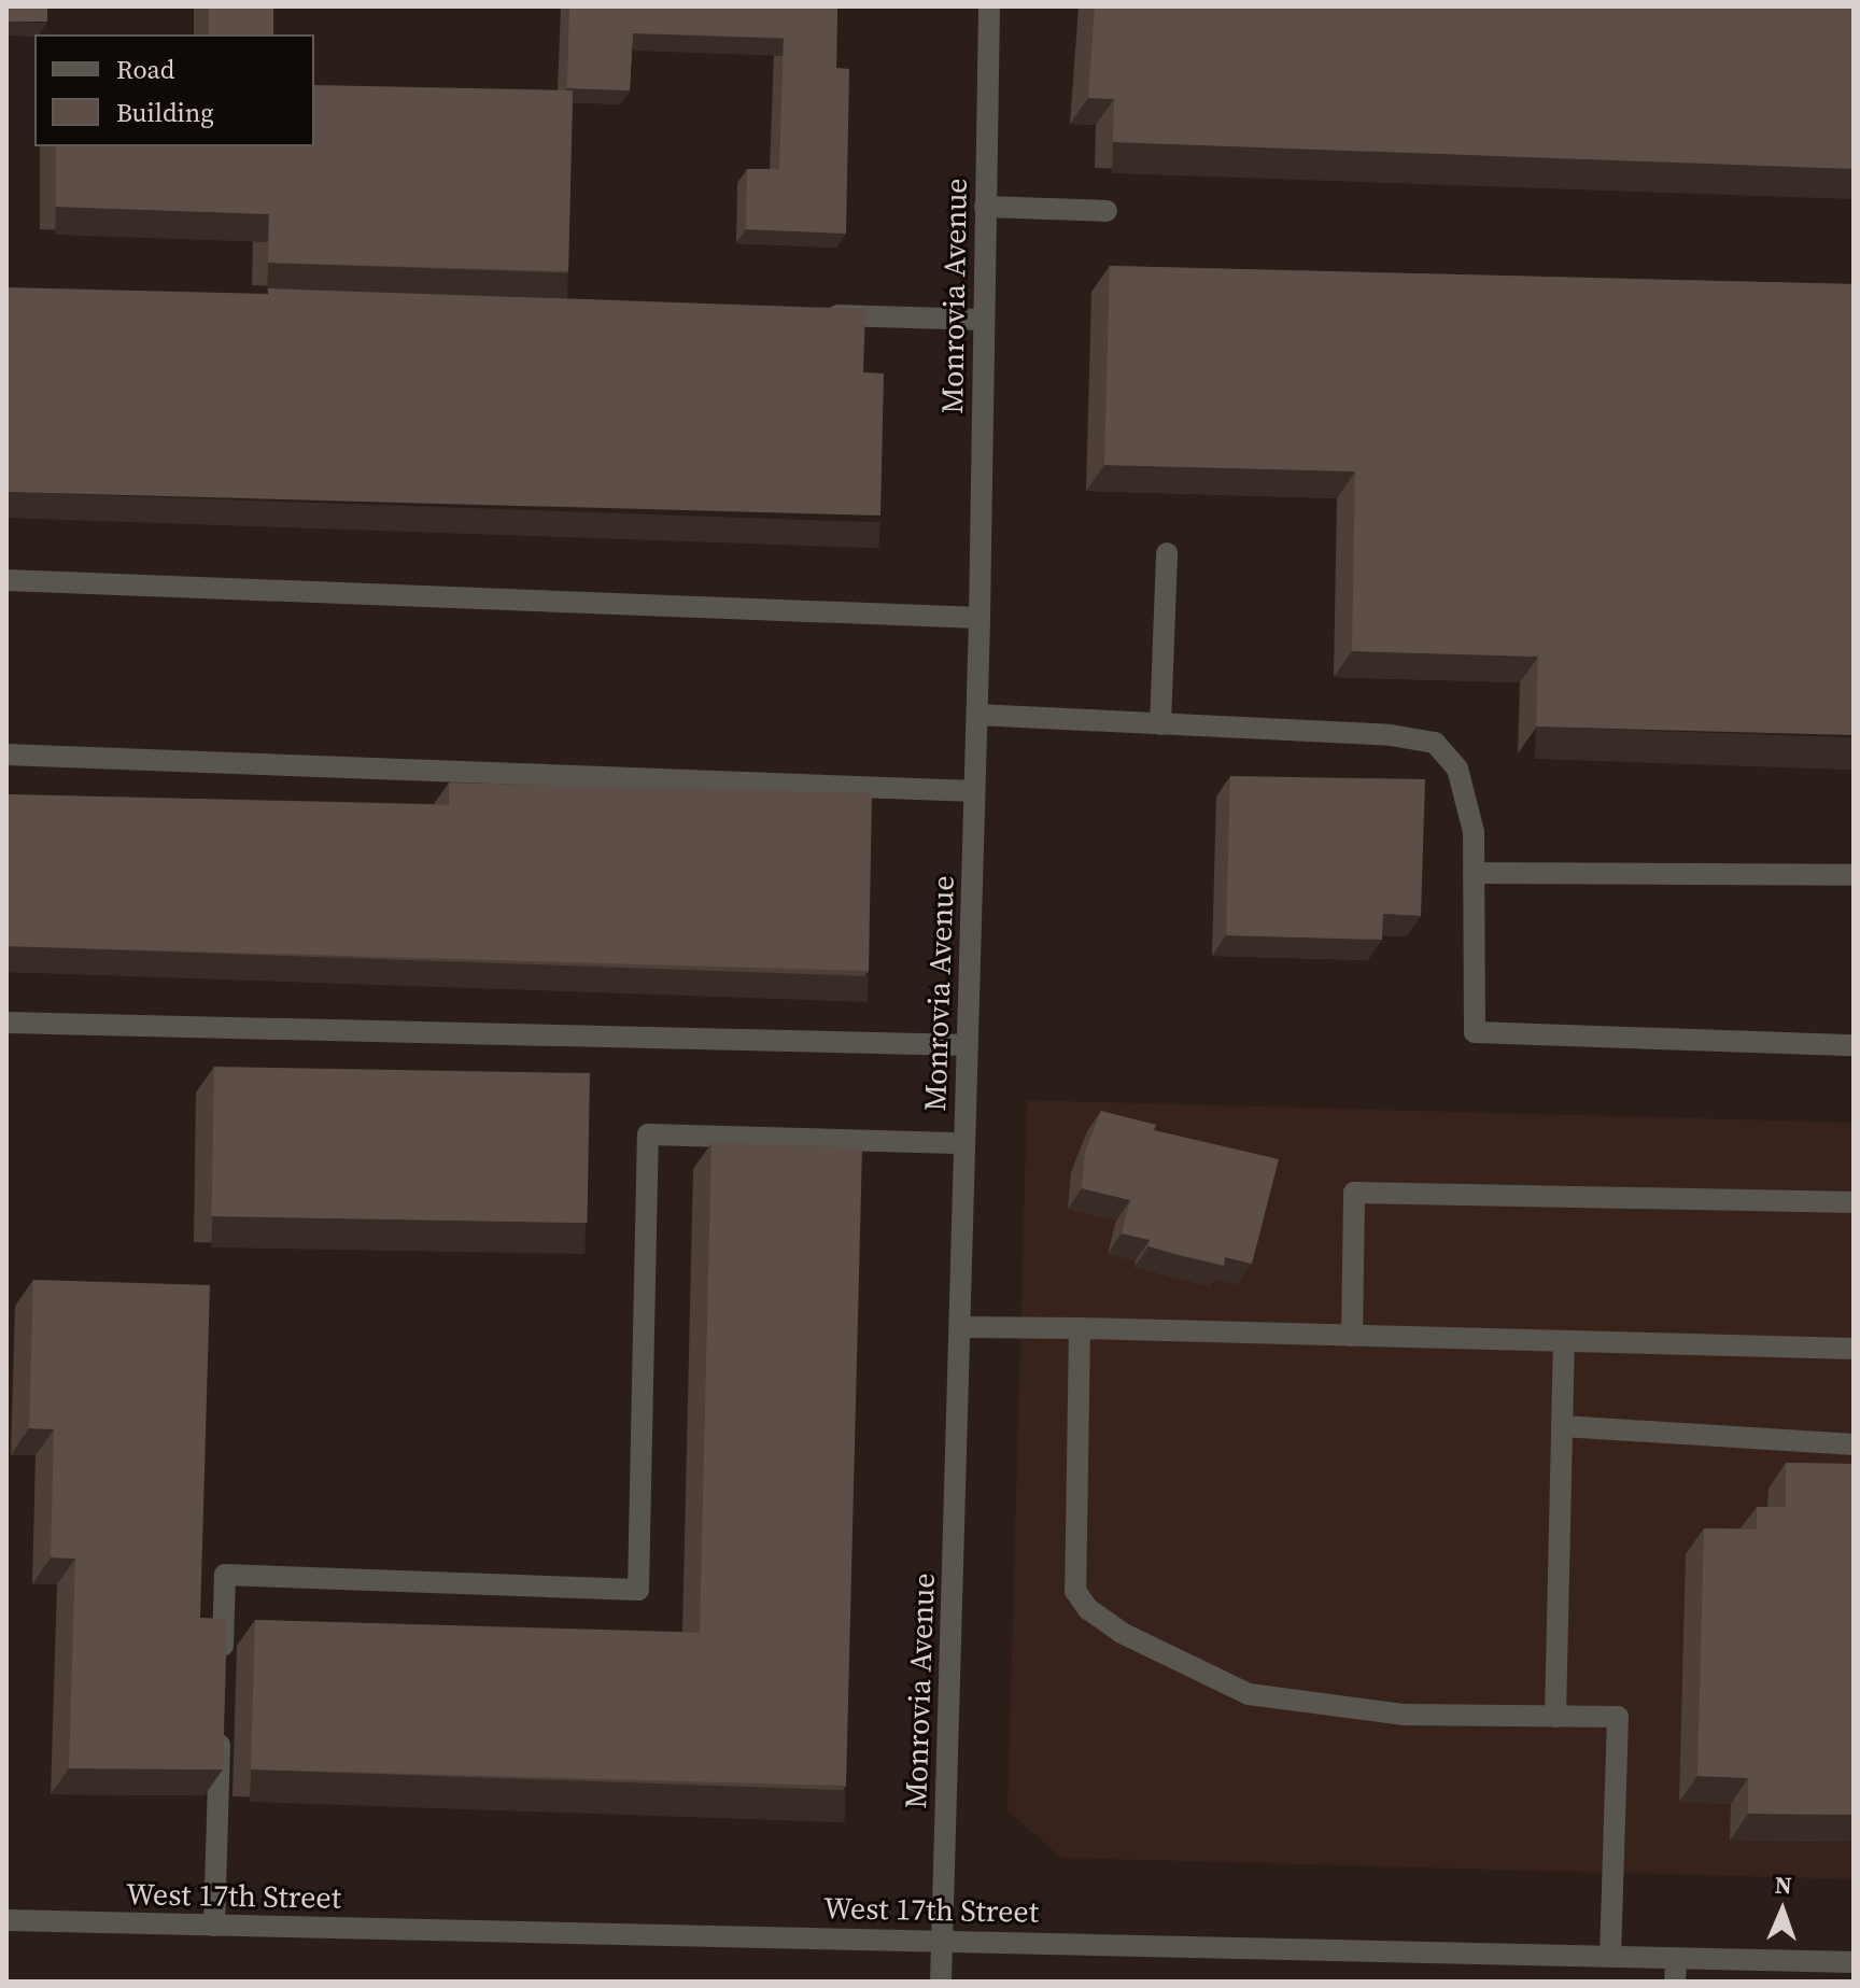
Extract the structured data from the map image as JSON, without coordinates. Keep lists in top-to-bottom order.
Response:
{
  "streets": {
    "street": ["Monrovia Avenue", "West 17th Street"]
  },
  "crossings": [
    ["Monrovia Avenue", "West 17th Street"]
  ],
  "legend": ["Road", "Building"],
  "north": "top"
}
